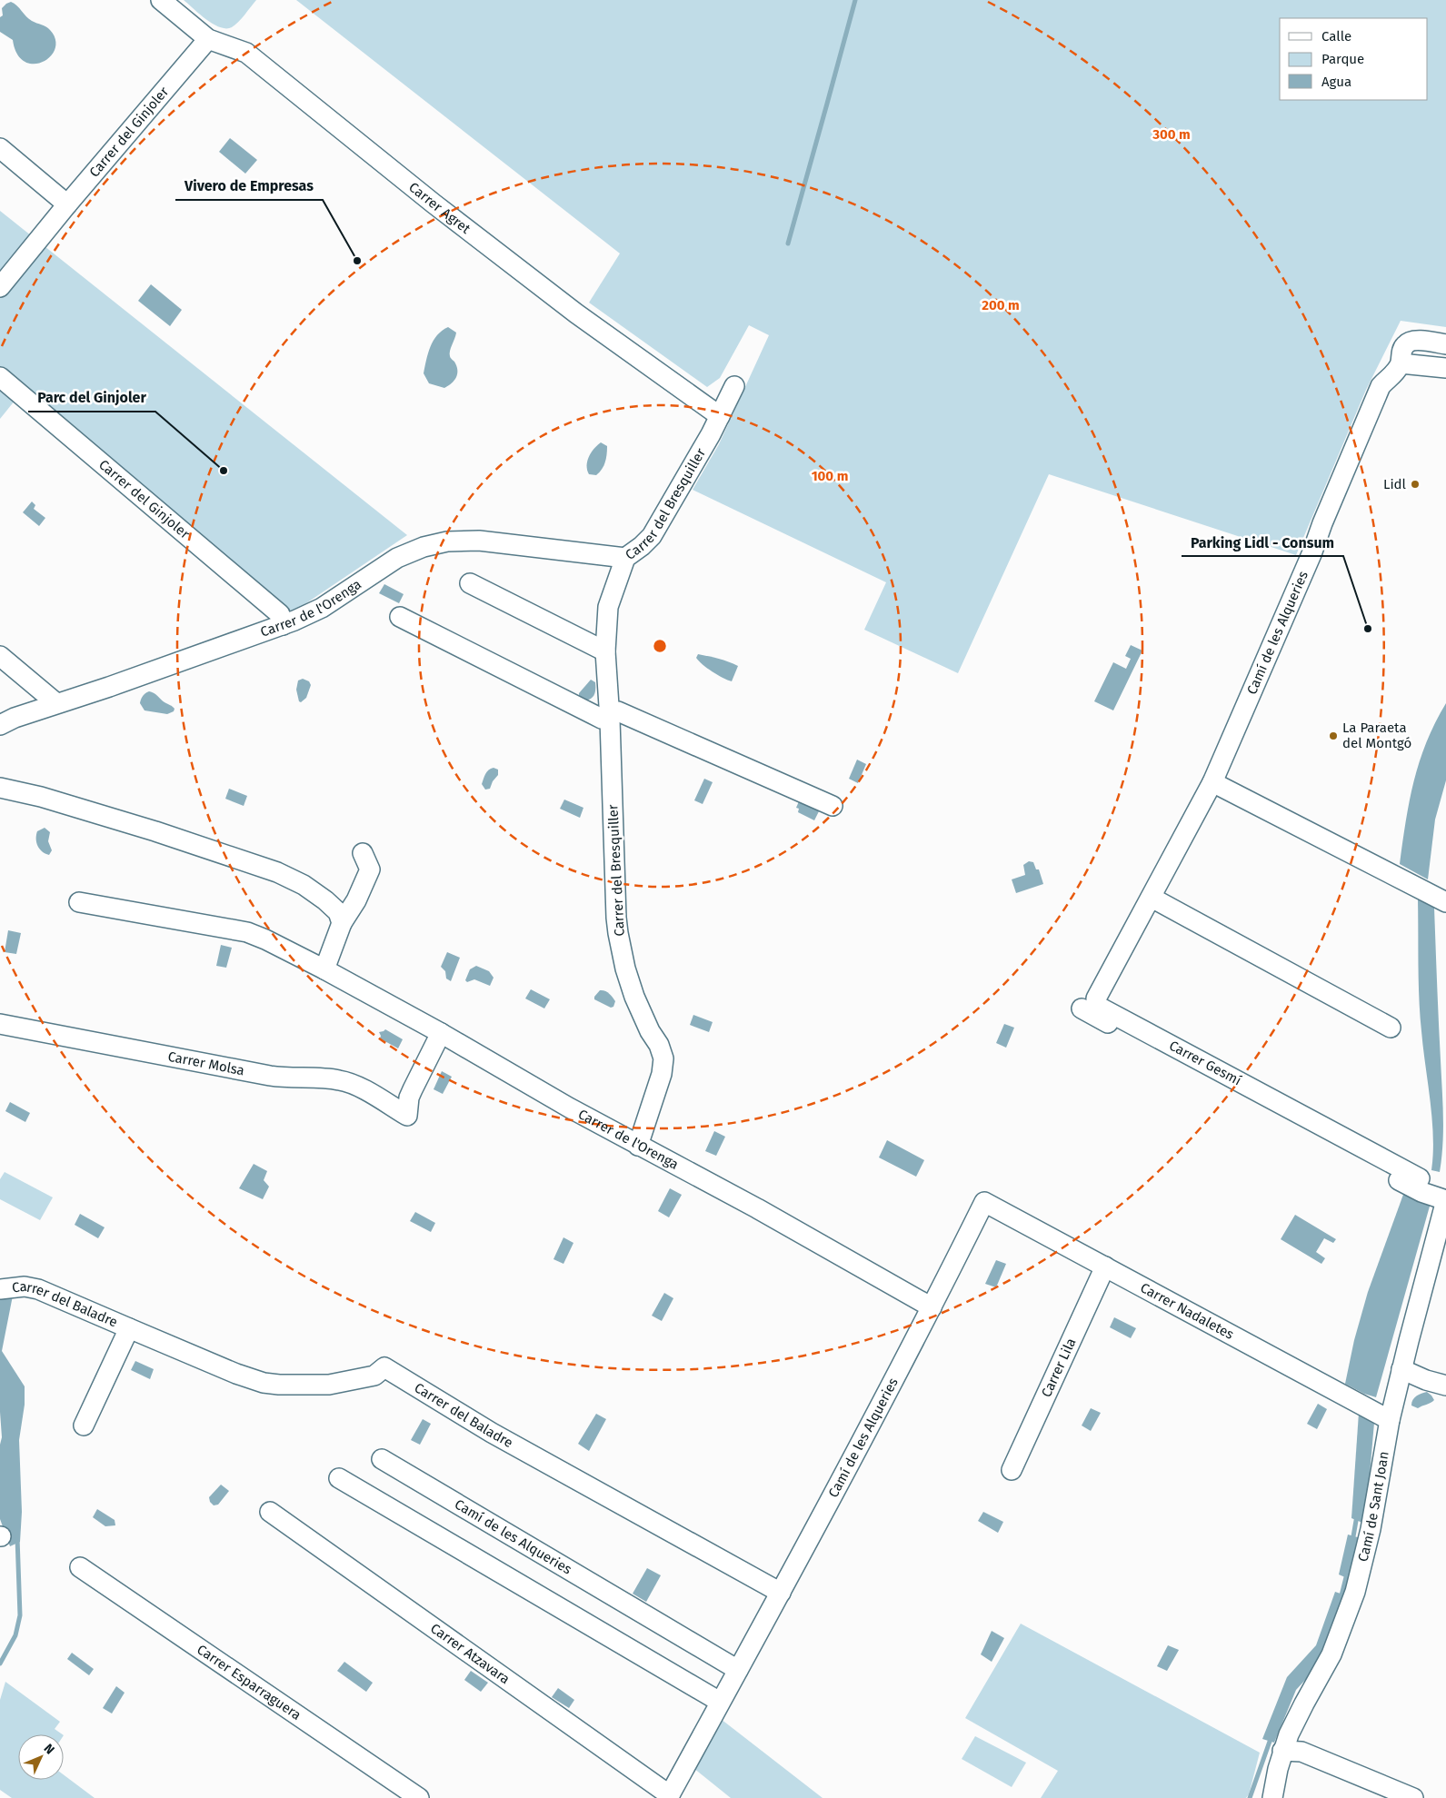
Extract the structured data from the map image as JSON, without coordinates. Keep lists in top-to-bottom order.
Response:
{
  "streets": {
    "street": [
      "Carrer del Ginjoler",
      "Carrer Agret",
      "Carrer del Bresquiller",
      "Carrer de l'Orenga",
      "Camí de les Alqueries",
      "Carrer Gesmí",
      "Carrer Molsa",
      "Carrer del Baladre",
      "Carrer Nadaletes",
      "Carrer Lila",
      "Camí de Sant Joan",
      "Carrer Atzavara",
      "Carrer Esparraguera"
    ]
  },
  "crossings": [
    ["Carrer del Ginjoler", "Carrer Agret"],
    ["Carrer del Ginjoler", "Carrer de l'Orenga"],
    ["Carrer Agret", "Carrer del Bresquiller"],
    ["Carrer del Bresquiller", "Carrer de l'Orenga"],
    ["Carrer de l'Orenga", "Camí de les Alqueries"],
    ["Carrer de l'Orenga", "Carrer Molsa"],
    ["Camí de les Alqueries", "Carrer Gesmí"],
    ["Camí de les Alqueries", "Carrer del Baladre"],
    ["Camí de les Alqueries", "Carrer Nadaletes"],
    ["Camí de les Alqueries", "Carrer Atzavara"],
    ["Carrer Gesmí", "Camí de Sant Joan"],
    ["Carrer Nadaletes", "Carrer Lila"],
    ["Carrer Nadaletes", "Camí de Sant Joan"]
  ],
  "places": [
    "Vivero de Empresas",
    "Parc del Ginjoler",
    "Lidl",
    "Parking Lidl - Consum",
    "La Paraeta del Montgó"
  ],
  "legend": ["Calle", "Parque", "Agua"],
  "north": "top right",
  "rings": ["300 m", "200 m", "100 m"]
}
